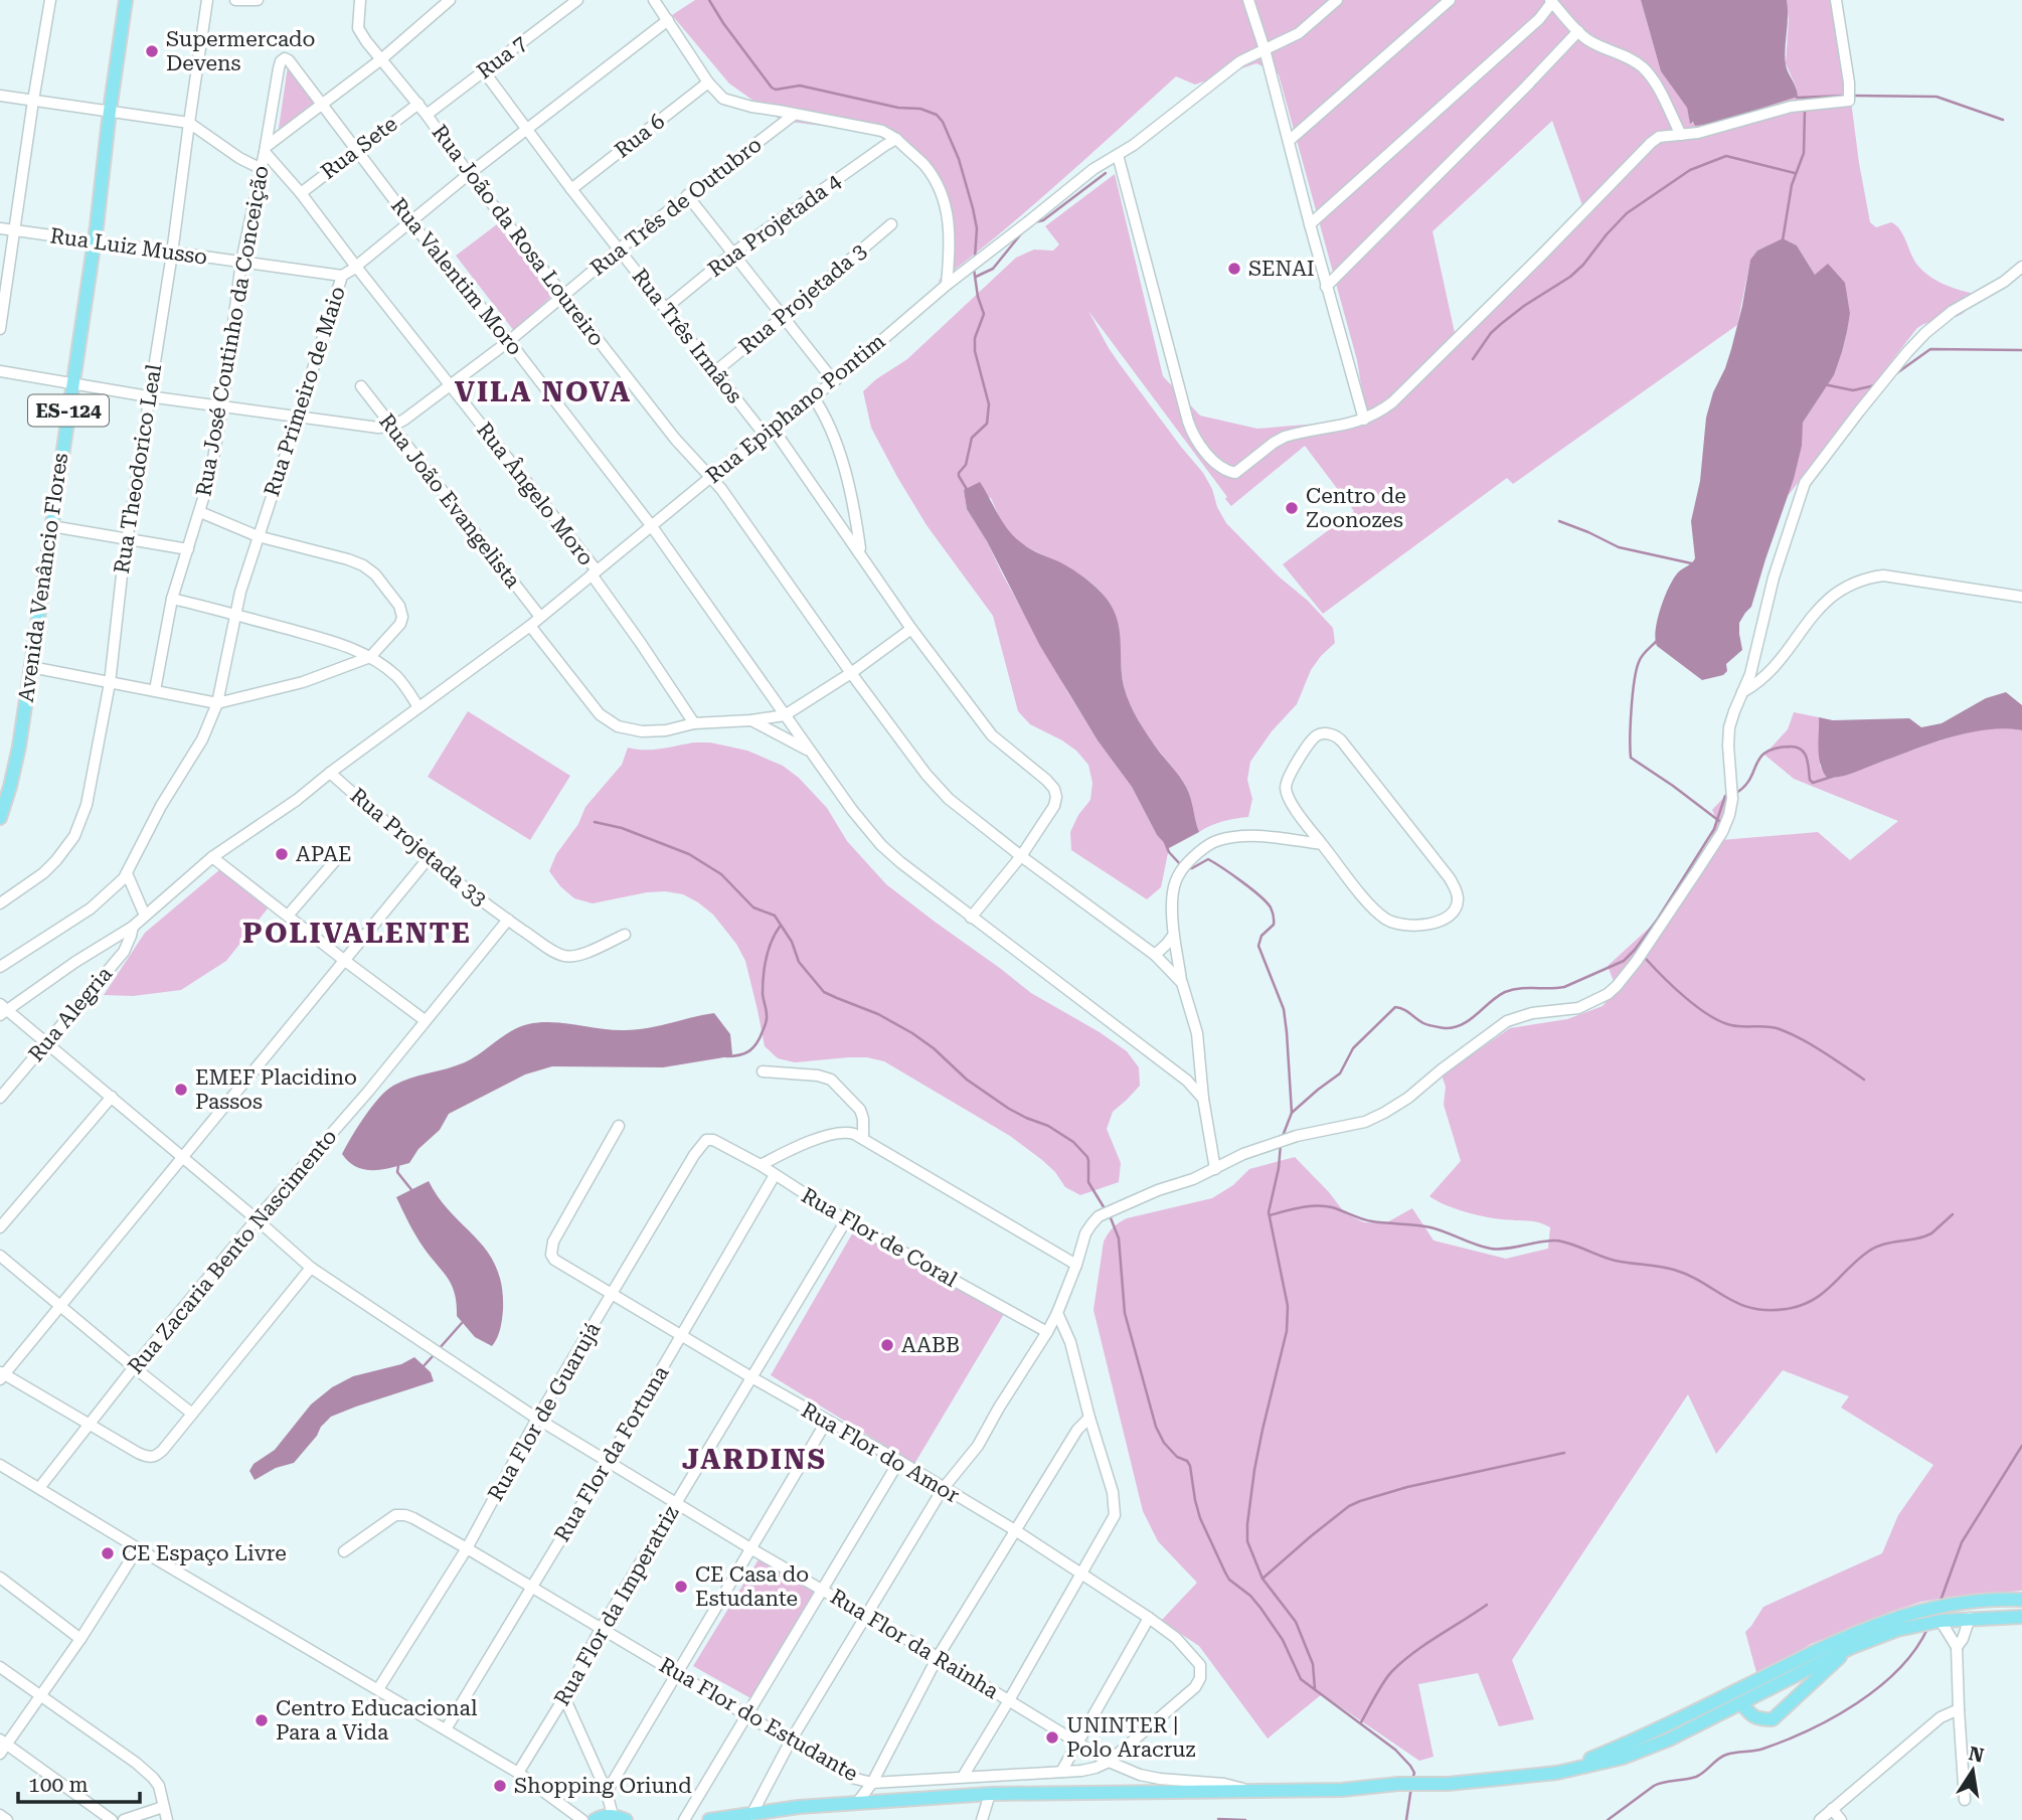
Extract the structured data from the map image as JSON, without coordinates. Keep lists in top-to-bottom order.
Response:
{
  "streets": {
    "main road": ["ES-124", "Avenida Venâncio Flores"],
    "street": [
      "Rua 7",
      "Rua 6",
      "Rua Sete",
      "Rua Três de Outubro",
      "Rua Projetada 4",
      "Rua João da Rosa Loureiro",
      "Rua Luiz Musso",
      "Rua Valentim Moro",
      "Rua Projetada 3",
      "Rua José Coutinho da Conceição",
      "Rua Três Irmãos",
      "Rua Primeiro de Maio",
      "Rua Epiphano Pontim",
      "Rua Theodorico Leal",
      "Rua Ângelo Moro",
      "Rua João Evangelista",
      "Rua Projetada 33",
      "Rua Alegria",
      "Rua Flor de Coral",
      "Rua Zacaria Bento Nascimento",
      "Rua Flor de Guarujá",
      "Rua Flor do Amor",
      "Rua Flor da Fortuna",
      "Rua Flor da Imperatriz",
      "Rua Flor da Rainha",
      "Rua Flor do Estudante"
    ]
  },
  "crossings": [
    ["Rua 7", "Rua João da Rosa Loureiro"],
    ["Rua 7", "Rua Três Irmãos"],
    ["Rua 6", "Rua Três Irmãos"],
    ["Rua Sete", "Rua João da Rosa Loureiro"],
    ["Rua Sete", "Rua Valentim Moro"],
    ["Rua Sete", "Rua Ângelo Moro"],
    ["Rua Três de Outubro", "Rua João da Rosa Loureiro"],
    ["Rua Três de Outubro", "Rua Valentim Moro"],
    ["Rua Três de Outubro", "Rua Três Irmãos"],
    ["Rua Três de Outubro", "Rua Ângelo Moro"],
    ["Rua Três de Outubro", "Rua João Evangelista"],
    ["Rua Projetada 4", "Rua Três Irmãos"],
    ["Rua João da Rosa Loureiro", "Rua Primeiro de Maio"],
    ["Rua João da Rosa Loureiro", "Rua Epiphano Pontim"],
    ["Rua Luiz Musso", "Rua José Coutinho da Conceição"],
    ["Rua Luiz Musso", "Rua Primeiro de Maio"],
    ["Rua Luiz Musso", "Rua Theodorico Leal"],
    ["Rua Luiz Musso", "Avenida Venâncio Flores"],
    ["Rua Valentim Moro", "Rua José Coutinho da Conceição"],
    ["Rua Valentim Moro", "Rua Primeiro de Maio"],
    ["Rua Valentim Moro", "Rua Epiphano Pontim"],
    ["Rua Projetada 3", "Rua Três Irmãos"],
    ["Rua José Coutinho da Conceição", "Rua Ângelo Moro"],
    ["Rua Três Irmãos", "Rua Primeiro de Maio"],
    ["Rua Três Irmãos", "Rua Epiphano Pontim"],
    ["Rua Primeiro de Maio", "Rua Ângelo Moro"],
    ["Rua Epiphano Pontim", "Rua Ângelo Moro"],
    ["Rua Epiphano Pontim", "Rua João Evangelista"],
    ["Rua Epiphano Pontim", "Rua Projetada 33"],
    ["Rua Epiphano Pontim", "Rua Alegria"],
    ["Rua Projetada 33", "Rua Zacaria Bento Nascimento"],
    ["Rua Alegria", "Rua Flor da Rainha"],
    ["Rua Flor de Coral", "Rua Flor de Guarujá"],
    ["Rua Flor de Coral", "Rua Flor da Fortuna"],
    ["Rua Flor de Coral", "Rua Flor da Imperatriz"],
    ["Rua Zacaria Bento Nascimento", "Rua Flor da Rainha"],
    ["Rua Flor de Guarujá", "Rua Flor do Amor"],
    ["Rua Flor de Guarujá", "Rua Flor da Rainha"],
    ["Rua Flor de Guarujá", "Rua Flor do Estudante"],
    ["Rua Flor do Amor", "Rua Flor da Fortuna"],
    ["Rua Flor do Amor", "Rua Flor da Imperatriz"],
    ["Rua Flor do Amor", "Rua Flor do Estudante"],
    ["Rua Flor da Fortuna", "Rua Flor da Rainha"],
    ["Rua Flor da Fortuna", "Rua Flor do Estudante"],
    ["Rua Flor da Imperatriz", "Rua Flor da Rainha"],
    ["Rua Flor da Imperatriz", "Rua Flor do Estudante"],
    ["Rua Flor da Rainha", "Rua Flor do Estudante"]
  ],
  "districts": ["VILA NOVA", "POLIVALENTE", "JARDINS"],
  "places": [
    "Supermercado Devens",
    "SENAI",
    "Centro de Zoonozes",
    "APAE",
    "EMEF Placidino Passos",
    "AABB",
    "CE Espaço Livre",
    "CE Casa do Estudante",
    "Centro Educacional Para a Vida",
    "UNINTER | Polo Aracruz",
    "Shopping Oriund"
  ],
  "scale_bar": "100 m",
  "north": "top"
}
